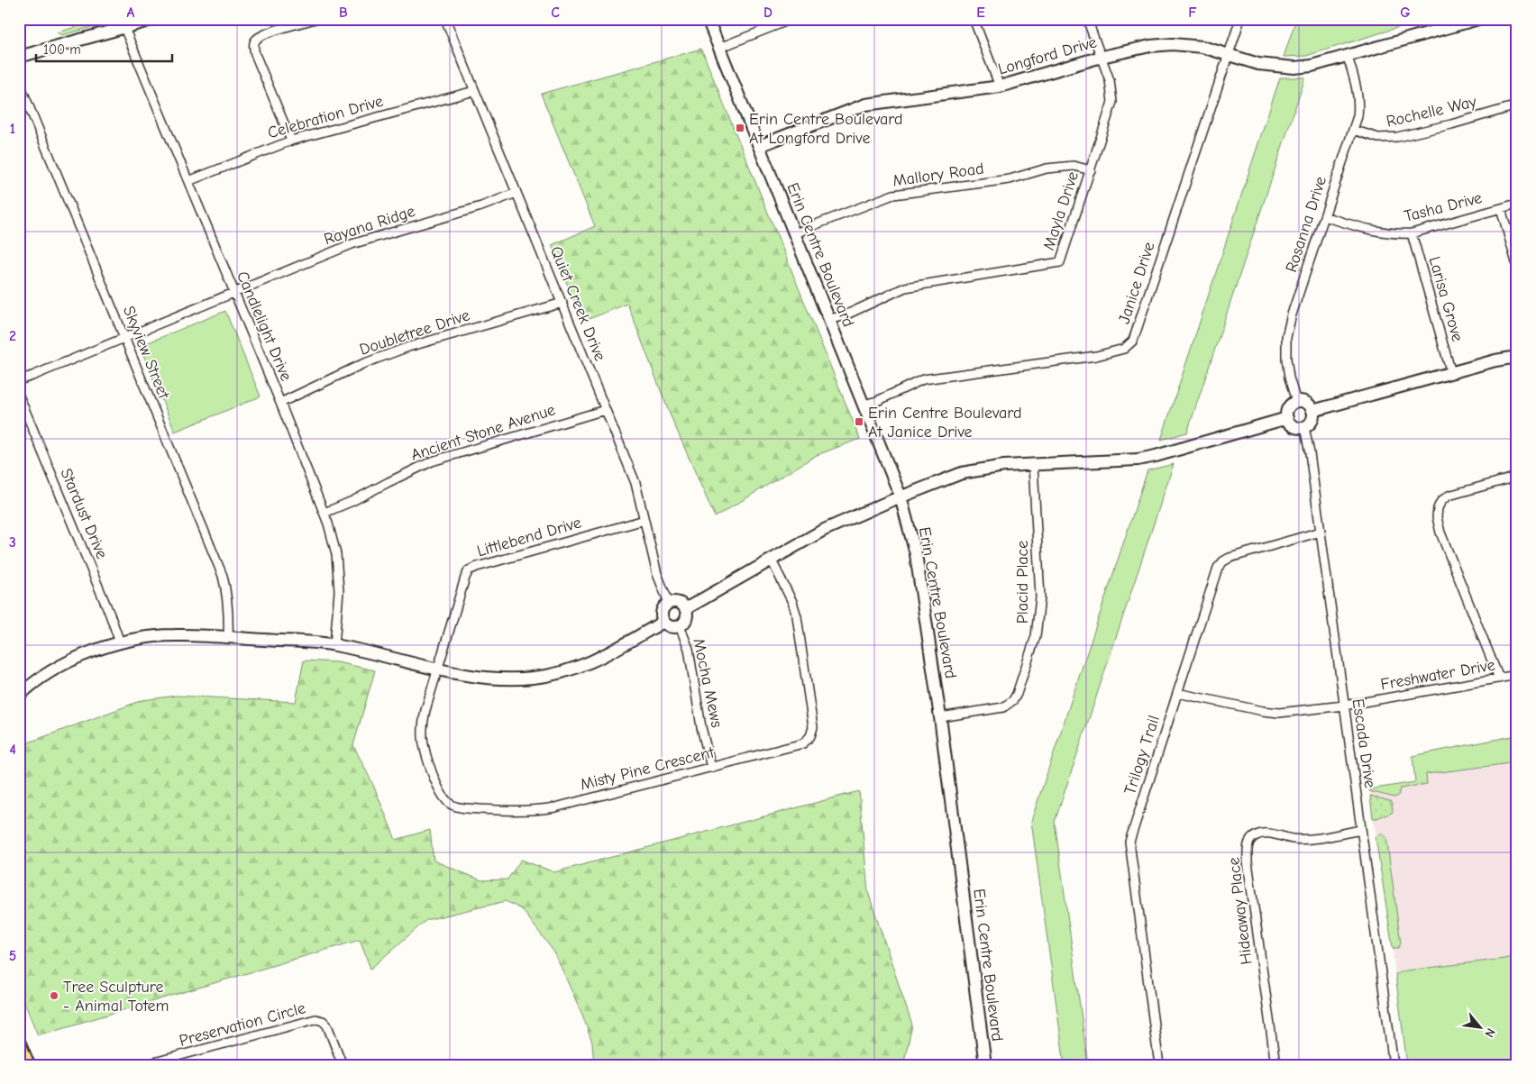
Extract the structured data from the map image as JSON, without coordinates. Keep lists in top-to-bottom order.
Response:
{
  "streets": {
    "street": [
      "Longford Drive",
      "Rochelle Way",
      "Celebration Drive",
      "Mallory Road",
      "Tasha Drive",
      "Mayla Drive",
      "Rosanna Drive",
      "Rayana Ridge",
      "Erin Centre Boulevard",
      "Janice Drive",
      "Larisa Grove",
      "Quiet Creek Drive",
      "Candlelight Drive",
      "Doubletree Drive",
      "Skyview Street",
      "Ancient Stone Avenue",
      "Stardust Drive",
      "Littlebend Drive",
      "Placid Place",
      "Freshwater Drive",
      "Mocha Mews",
      "Escada Drive",
      "Trilogy Trail",
      "Misty Pine Crescent",
      "Hideaway Place",
      "Preservation Circle"
    ]
  },
  "crossings": [
    ["Longford Drive", "Mayla Drive"],
    ["Longford Drive", "Rosanna Drive"],
    ["Longford Drive", "Erin Centre Boulevard"],
    ["Longford Drive", "Janice Drive"],
    ["Rochelle Way", "Rosanna Drive"],
    ["Celebration Drive", "Quiet Creek Drive"],
    ["Celebration Drive", "Candlelight Drive"],
    ["Mallory Road", "Mayla Drive"],
    ["Mallory Road", "Erin Centre Boulevard"],
    ["Tasha Drive", "Rosanna Drive"],
    ["Tasha Drive", "Larisa Grove"],
    ["Mayla Drive", "Erin Centre Boulevard"],
    ["Rosanna Drive", "Escada Drive"],
    ["Rayana Ridge", "Quiet Creek Drive"],
    ["Rayana Ridge", "Candlelight Drive"],
    ["Rayana Ridge", "Skyview Street"],
    ["Erin Centre Boulevard", "Janice Drive"],
    ["Erin Centre Boulevard", "Placid Place"],
    ["Quiet Creek Drive", "Doubletree Drive"],
    ["Quiet Creek Drive", "Ancient Stone Avenue"],
    ["Quiet Creek Drive", "Littlebend Drive"],
    ["Quiet Creek Drive", "Mocha Mews"],
    ["Candlelight Drive", "Doubletree Drive"],
    ["Candlelight Drive", "Ancient Stone Avenue"],
    ["Littlebend Drive", "Misty Pine Crescent"],
    ["Freshwater Drive", "Escada Drive"],
    ["Freshwater Drive", "Trilogy Trail"],
    ["Mocha Mews", "Misty Pine Crescent"],
    ["Escada Drive", "Trilogy Trail"],
    ["Escada Drive", "Hideaway Place"]
  ],
  "places": {
    "transit": ["Erin Centre Boulevard At Longford Drive", "Erin Centre Boulevard At Janice Drive"],
    "other": ["Tree Sculpture - Animal Totem"]
  },
  "scale_bar": "100 m",
  "north": "bottom right",
  "grid": {
    "columns": [
      "A",
      "B",
      "C",
      "D",
      "E",
      "F",
      "G"
    ],
    "rows": [
      "1",
      "2",
      "3",
      "4",
      "5"
    ]
  }
}
